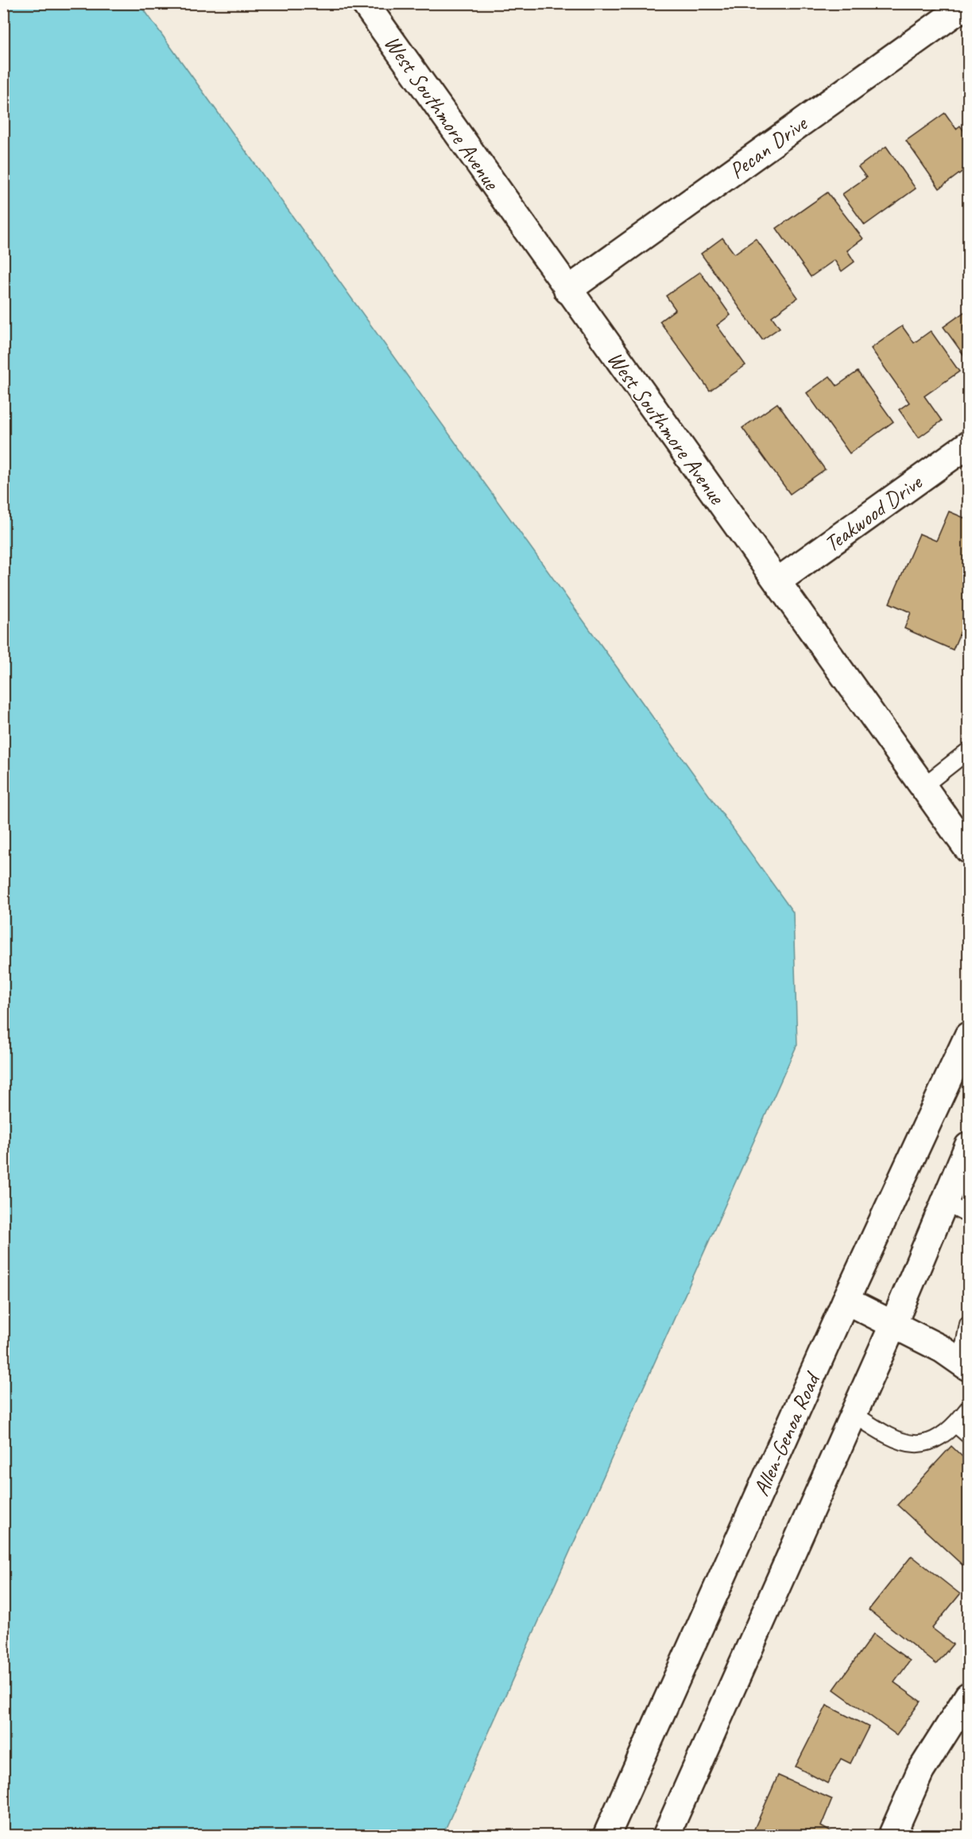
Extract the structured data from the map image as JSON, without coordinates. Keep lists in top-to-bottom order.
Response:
{
  "streets": {
    "main road": [
      "West Southmore Avenue",
      "Pecan Drive",
      "Teakwood Drive",
      "Allen-Genoa Road"
    ]
  },
  "crossings": [
    ["West Southmore Avenue", "Pecan Drive"],
    ["West Southmore Avenue", "Teakwood Drive"]
  ]
}
